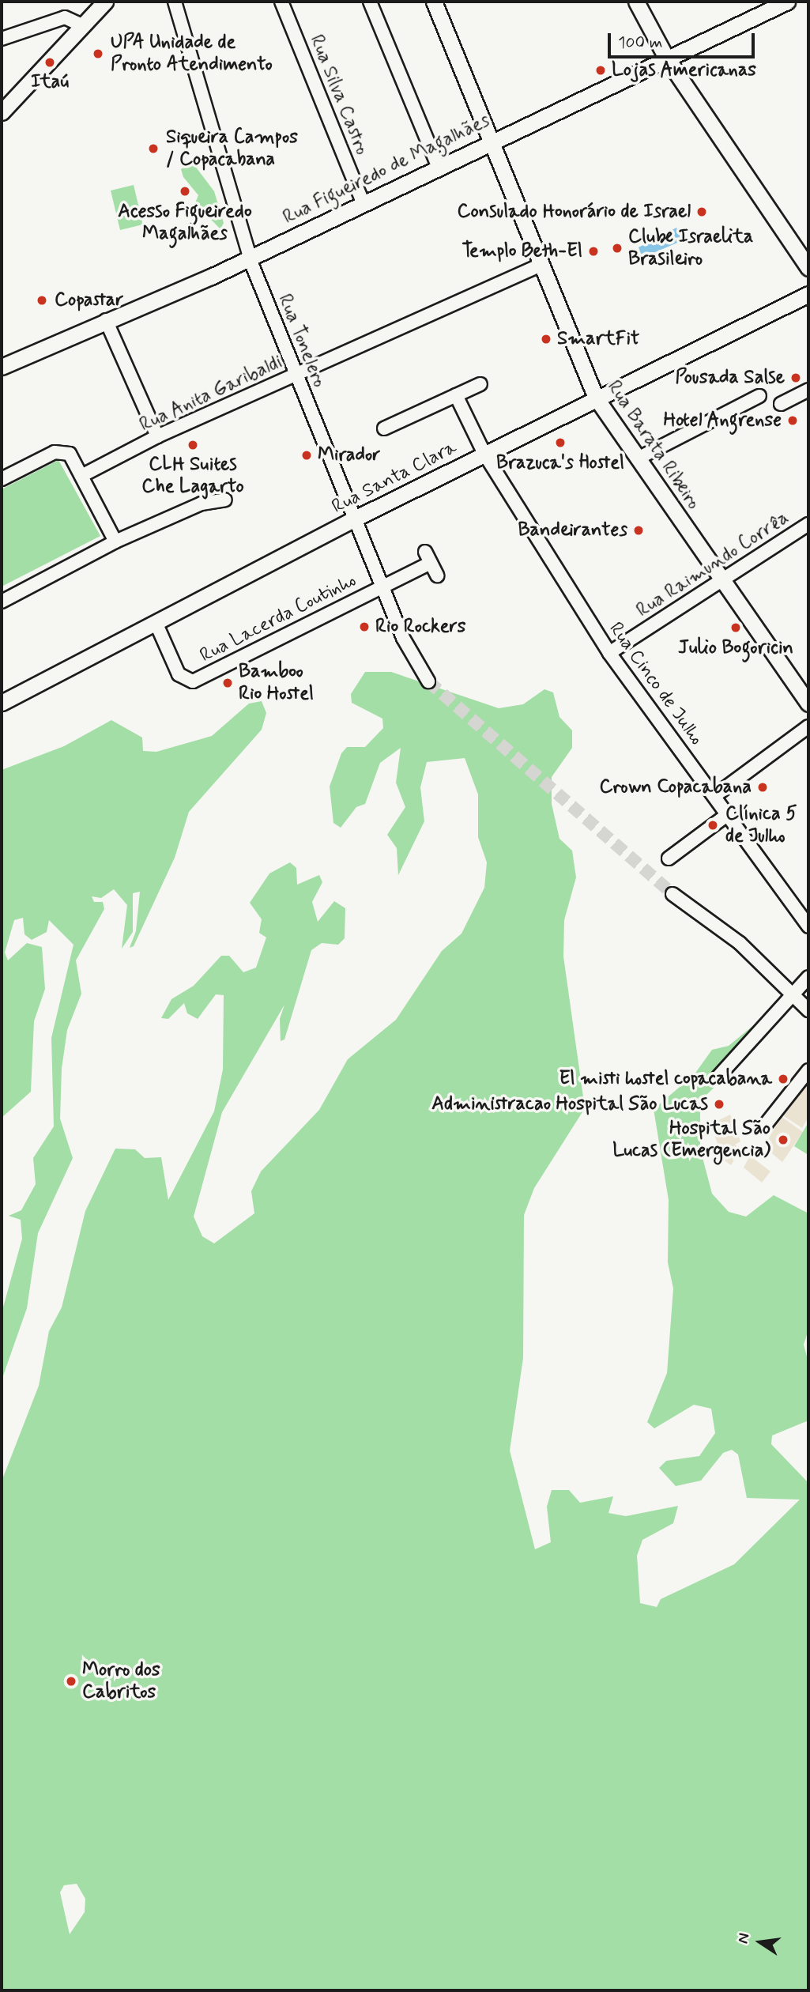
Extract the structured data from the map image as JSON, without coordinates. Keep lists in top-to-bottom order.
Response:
{
  "streets": {
    "main road": ["Rua Figueiredo de Magalhães", "Rua Barata Ribeiro", "Rua Santa Clara"],
    "street": [
      "Rua Silva Castro",
      "Rua Tonelero",
      "Rua Anita Garibaldi",
      "Rua Raimundo Corrêa",
      "Rua Lacerda Coutinho",
      "Rua Cinco de Julho"
    ]
  },
  "crossings": [
    ["Rua Silva Castro", "Rua Figueiredo de Magalhães"],
    ["Rua Figueiredo de Magalhães", "Rua Tonelero"],
    ["Rua Figueiredo de Magalhães", "Rua Barata Ribeiro"],
    ["Rua Tonelero", "Rua Anita Garibaldi"],
    ["Rua Tonelero", "Rua Santa Clara"],
    ["Rua Tonelero", "Rua Lacerda Coutinho"],
    ["Rua Anita Garibaldi", "Rua Barata Ribeiro"],
    ["Rua Barata Ribeiro", "Rua Santa Clara"],
    ["Rua Barata Ribeiro", "Rua Raimundo Corrêa"],
    ["Rua Santa Clara", "Rua Lacerda Coutinho"],
    ["Rua Santa Clara", "Rua Cinco de Julho"],
    ["Rua Raimundo Corrêa", "Rua Cinco de Julho"]
  ],
  "places": [
    "UPA Unidade de Pronto Atendimento",
    "Itaú",
    "Lojas Americanas",
    "Siqueira Campos / Copacabana",
    "Acesso Figueiredo Magalhães",
    "Consulado Honorário de Israel",
    "Clube Israelita Brasileiro",
    "Templo Beth-El",
    "Copastar",
    "SmartFit",
    "Pousada Salse",
    "Hotel Angrense",
    "Brazuca's Hostel",
    "CLH Suites Che Lagarto",
    "Mirador",
    "Bandeirantes",
    "Rio Rockers",
    "Julio Bogoricin",
    "Bamboo Rio Hostel",
    "Crown Copacabana",
    "Clínica 5 de Julho",
    "El misti hostel copacabana",
    "Administracao Hospital São Lucas",
    "Hospital São Lucas (Emergencia)",
    "Morro dos Cabritos"
  ],
  "scale_bar": "100 m",
  "north": "left"
}
